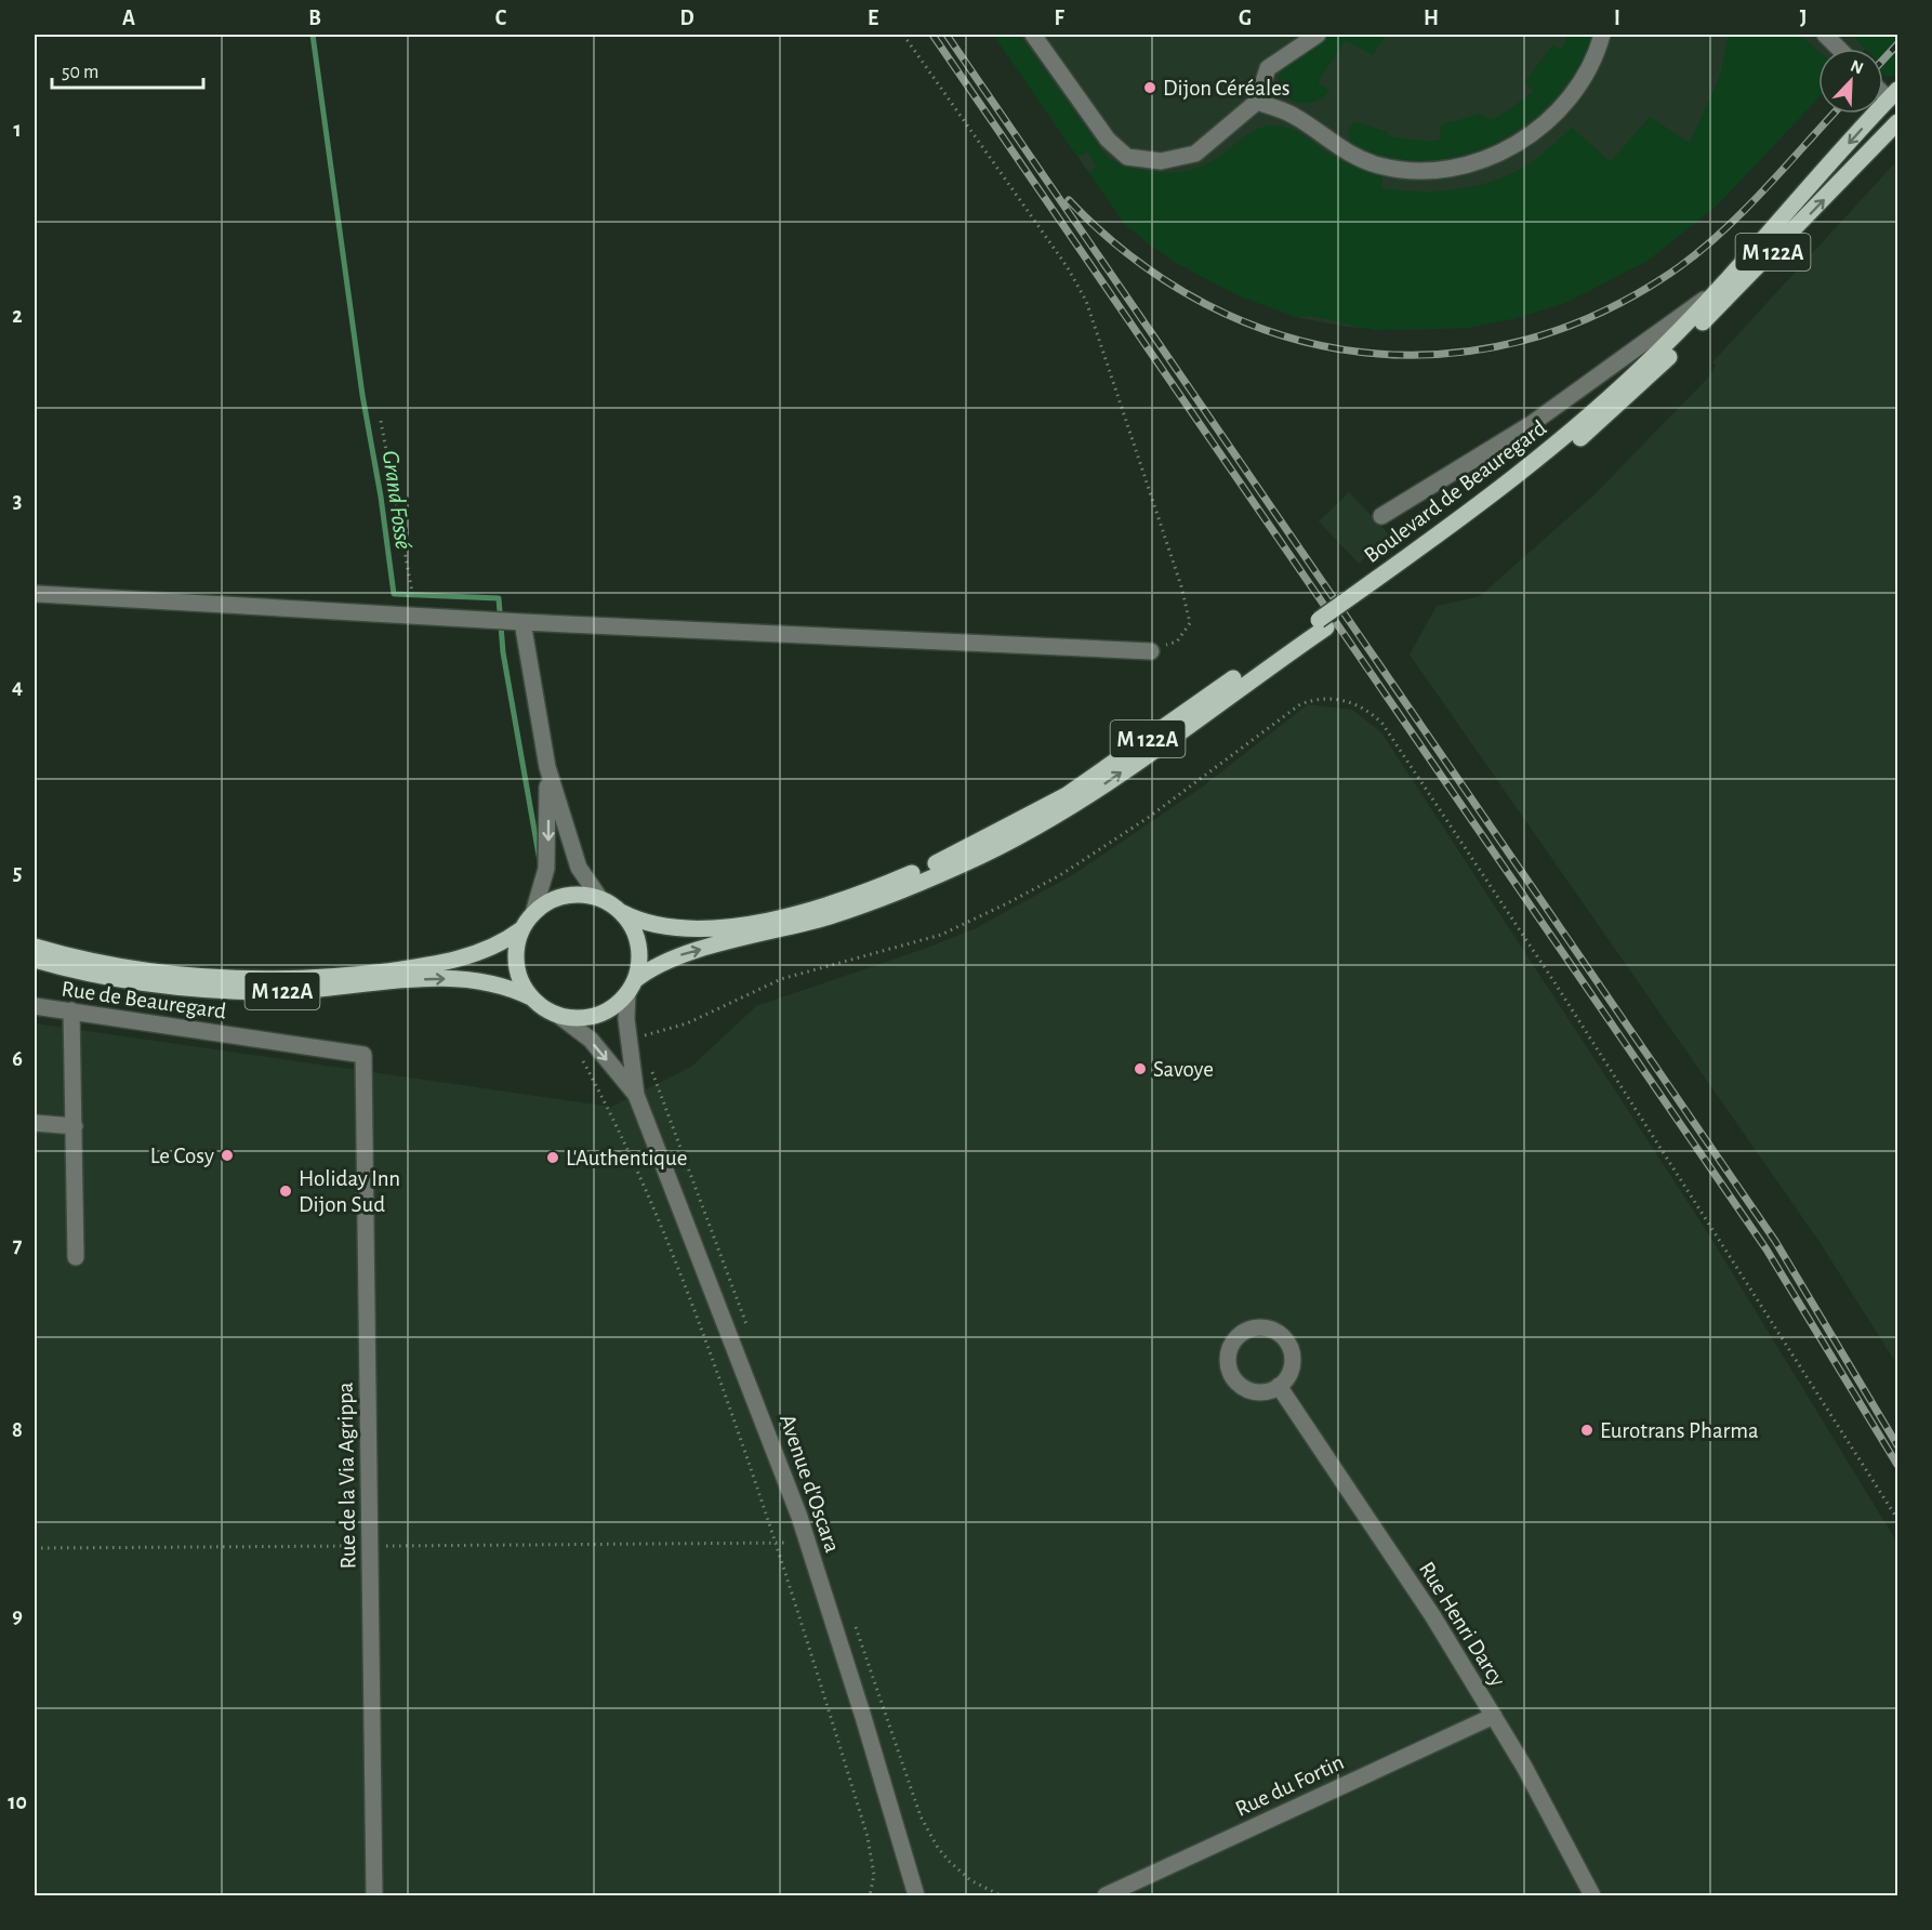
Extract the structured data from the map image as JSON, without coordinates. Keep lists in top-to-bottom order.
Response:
{
  "streets": {
    "main road": ["M 122A", "Boulevard de Beauregard"],
    "street": [
      "Rue de Beauregard",
      "Rue de la Via Agrippa",
      "Avenue d'Oscara",
      "Rue Henri Darcy",
      "Rue du Fortin"
    ]
  },
  "crossings": [
    ["M 122A", "Boulevard de Beauregard"],
    ["M 122A", "Avenue d'Oscara"],
    ["Rue de Beauregard", "Rue de la Via Agrippa"],
    ["Rue Henri Darcy", "Rue du Fortin"]
  ],
  "water": ["Grand Fossé"],
  "places": [
    "Dijon Céréales",
    "Savoye",
    "Le Cosy",
    "L'Authentique",
    "Holiday Inn Dijon Sud",
    "Eurotrans Pharma"
  ],
  "scale_bar": "50 m",
  "north": "top right",
  "grid": {
    "columns": [
      "A",
      "B",
      "C",
      "D",
      "E",
      "F",
      "G",
      "H",
      "I",
      "J"
    ],
    "rows": [
      "1",
      "2",
      "3",
      "4",
      "5",
      "6",
      "7",
      "8",
      "9",
      "10"
    ]
  }
}
